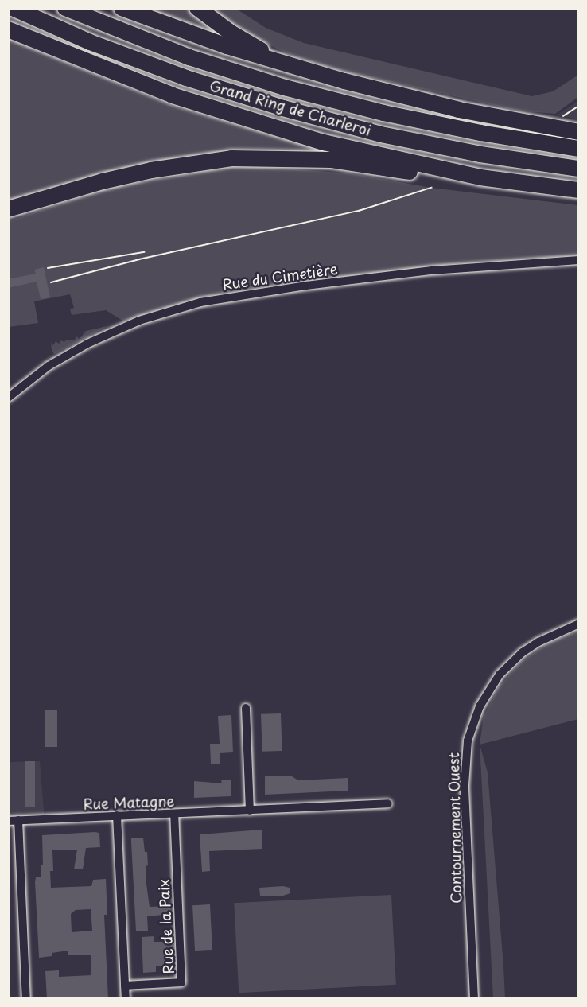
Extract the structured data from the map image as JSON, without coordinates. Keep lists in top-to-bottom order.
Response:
{
  "streets": {
    "highway": ["Grand Ring de Charleroi"],
    "street": [
      "Rue du Cimetière",
      "Rue Matagne",
      "Contournement Ouest",
      "Rue de la Paix"
    ]
  },
  "crossings": [
    ["Rue Matagne", "Rue de la Paix"]
  ]
}
